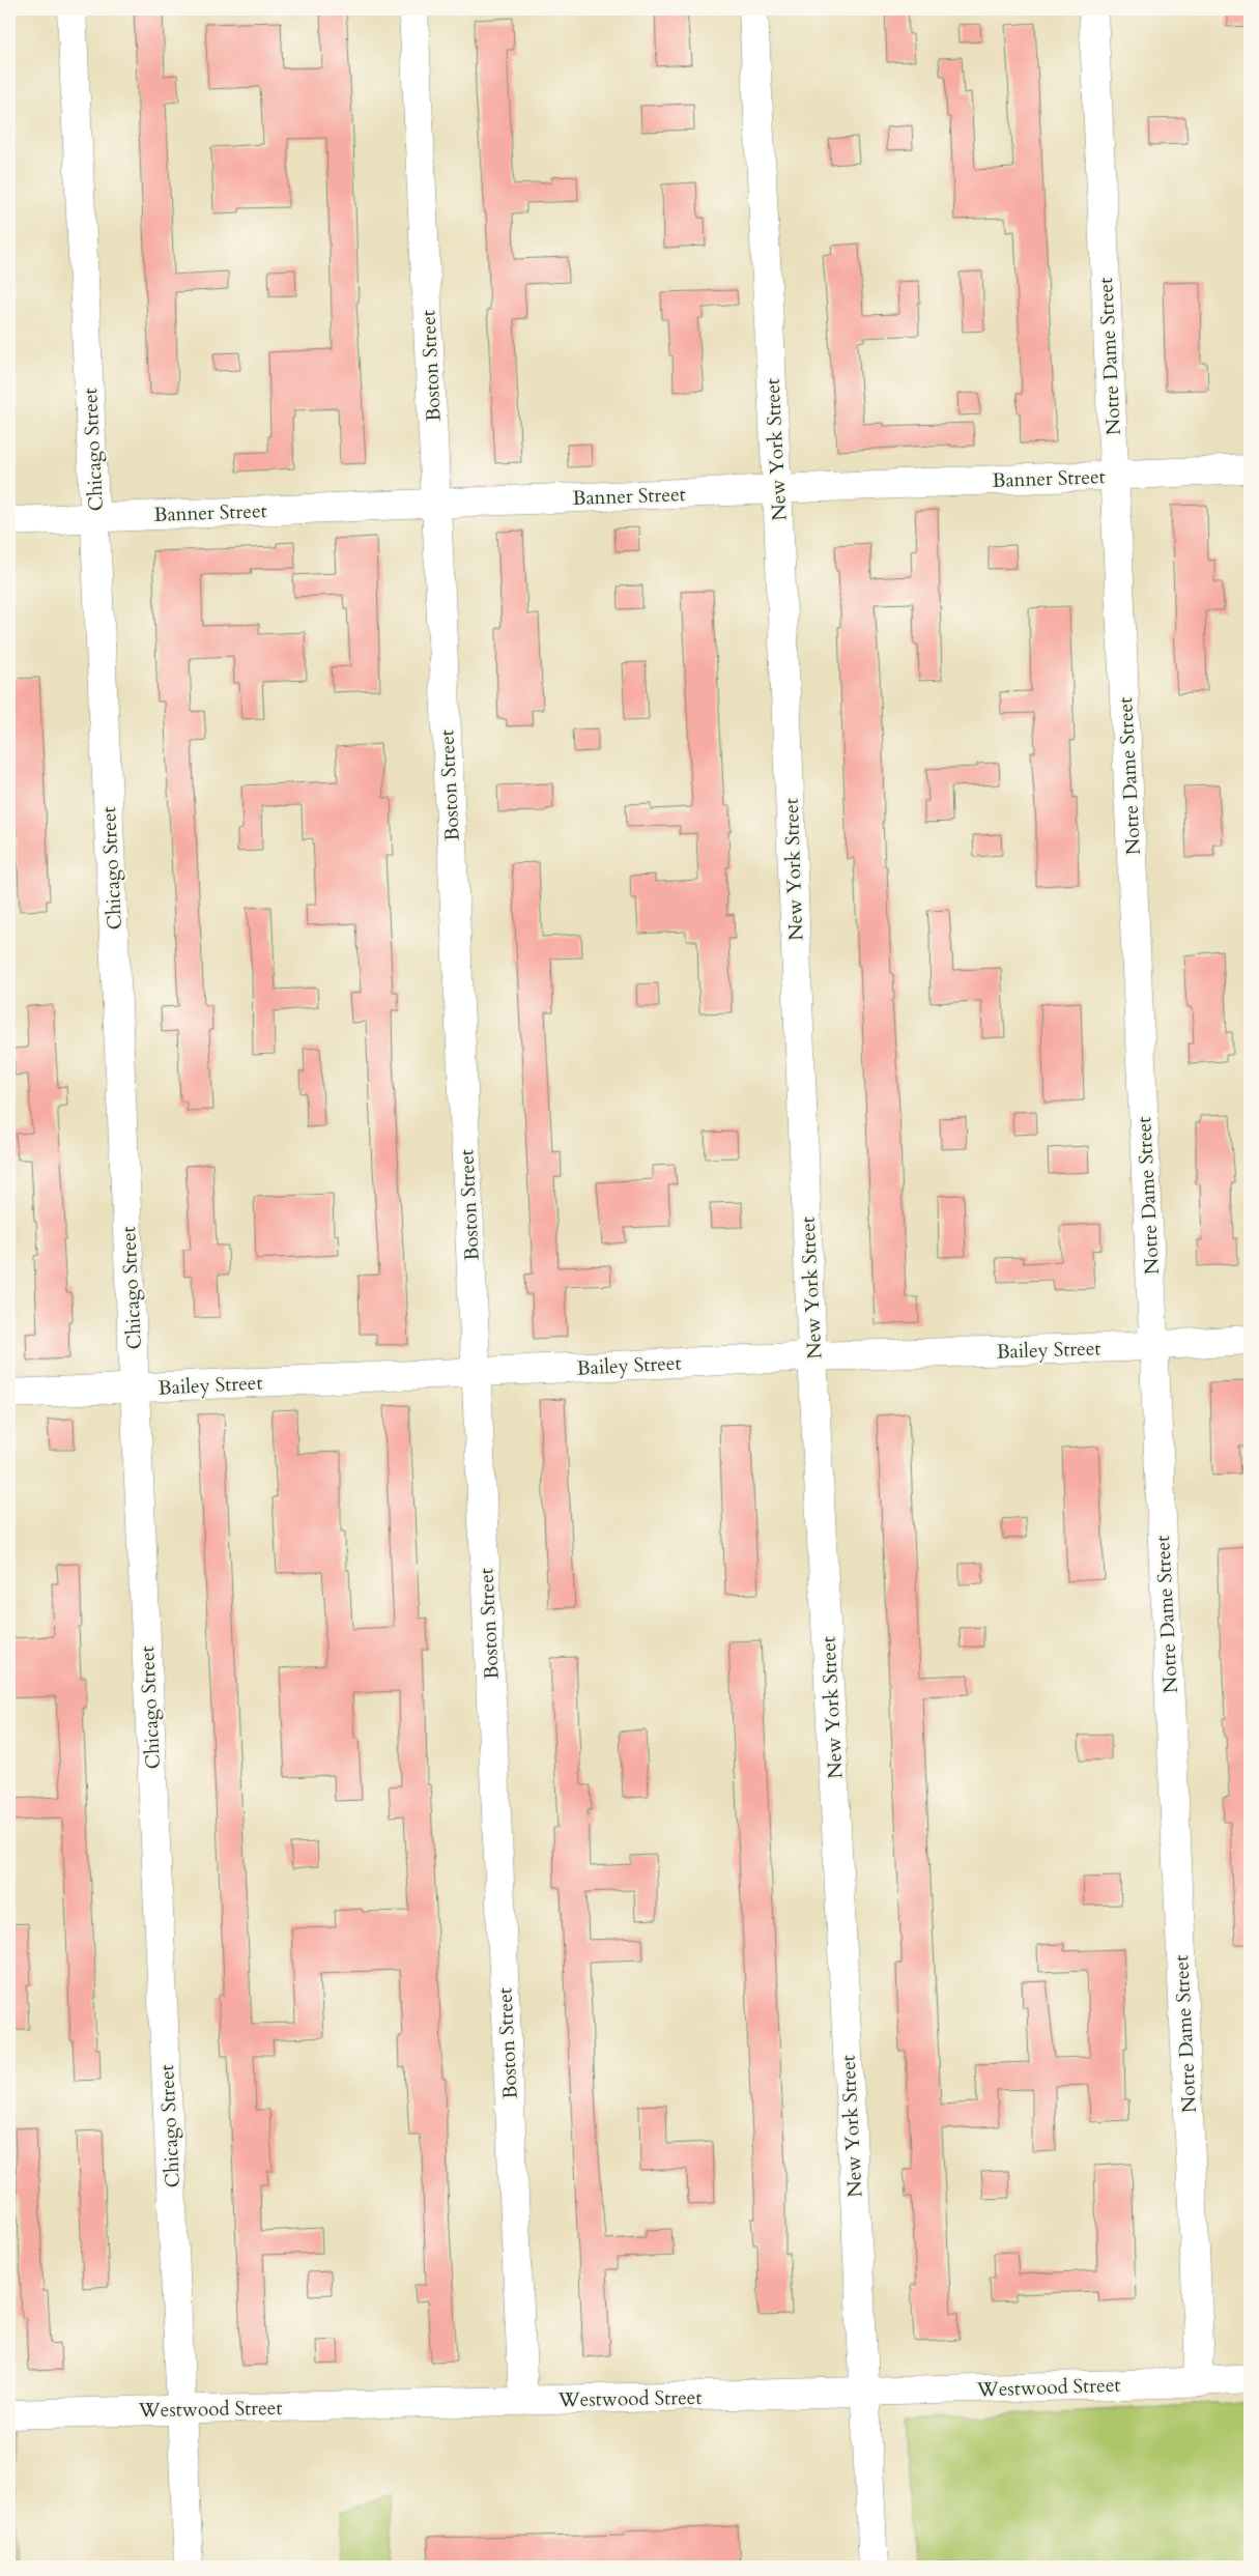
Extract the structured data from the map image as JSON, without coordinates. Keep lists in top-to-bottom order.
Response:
{
  "streets": {
    "street": [
      "Notre Dame Street",
      "Boston Street",
      "Chicago Street",
      "New York Street",
      "Banner Street",
      "Bailey Street",
      "Westwood Street"
    ]
  },
  "crossings": [
    ["Notre Dame Street", "Banner Street"],
    ["Notre Dame Street", "Bailey Street"],
    ["Notre Dame Street", "Westwood Street"],
    ["Boston Street", "Banner Street"],
    ["Boston Street", "Bailey Street"],
    ["Boston Street", "Westwood Street"],
    ["Chicago Street", "Banner Street"],
    ["Chicago Street", "Bailey Street"],
    ["Chicago Street", "Westwood Street"],
    ["New York Street", "Banner Street"],
    ["New York Street", "Bailey Street"],
    ["New York Street", "Westwood Street"]
  ]
}
